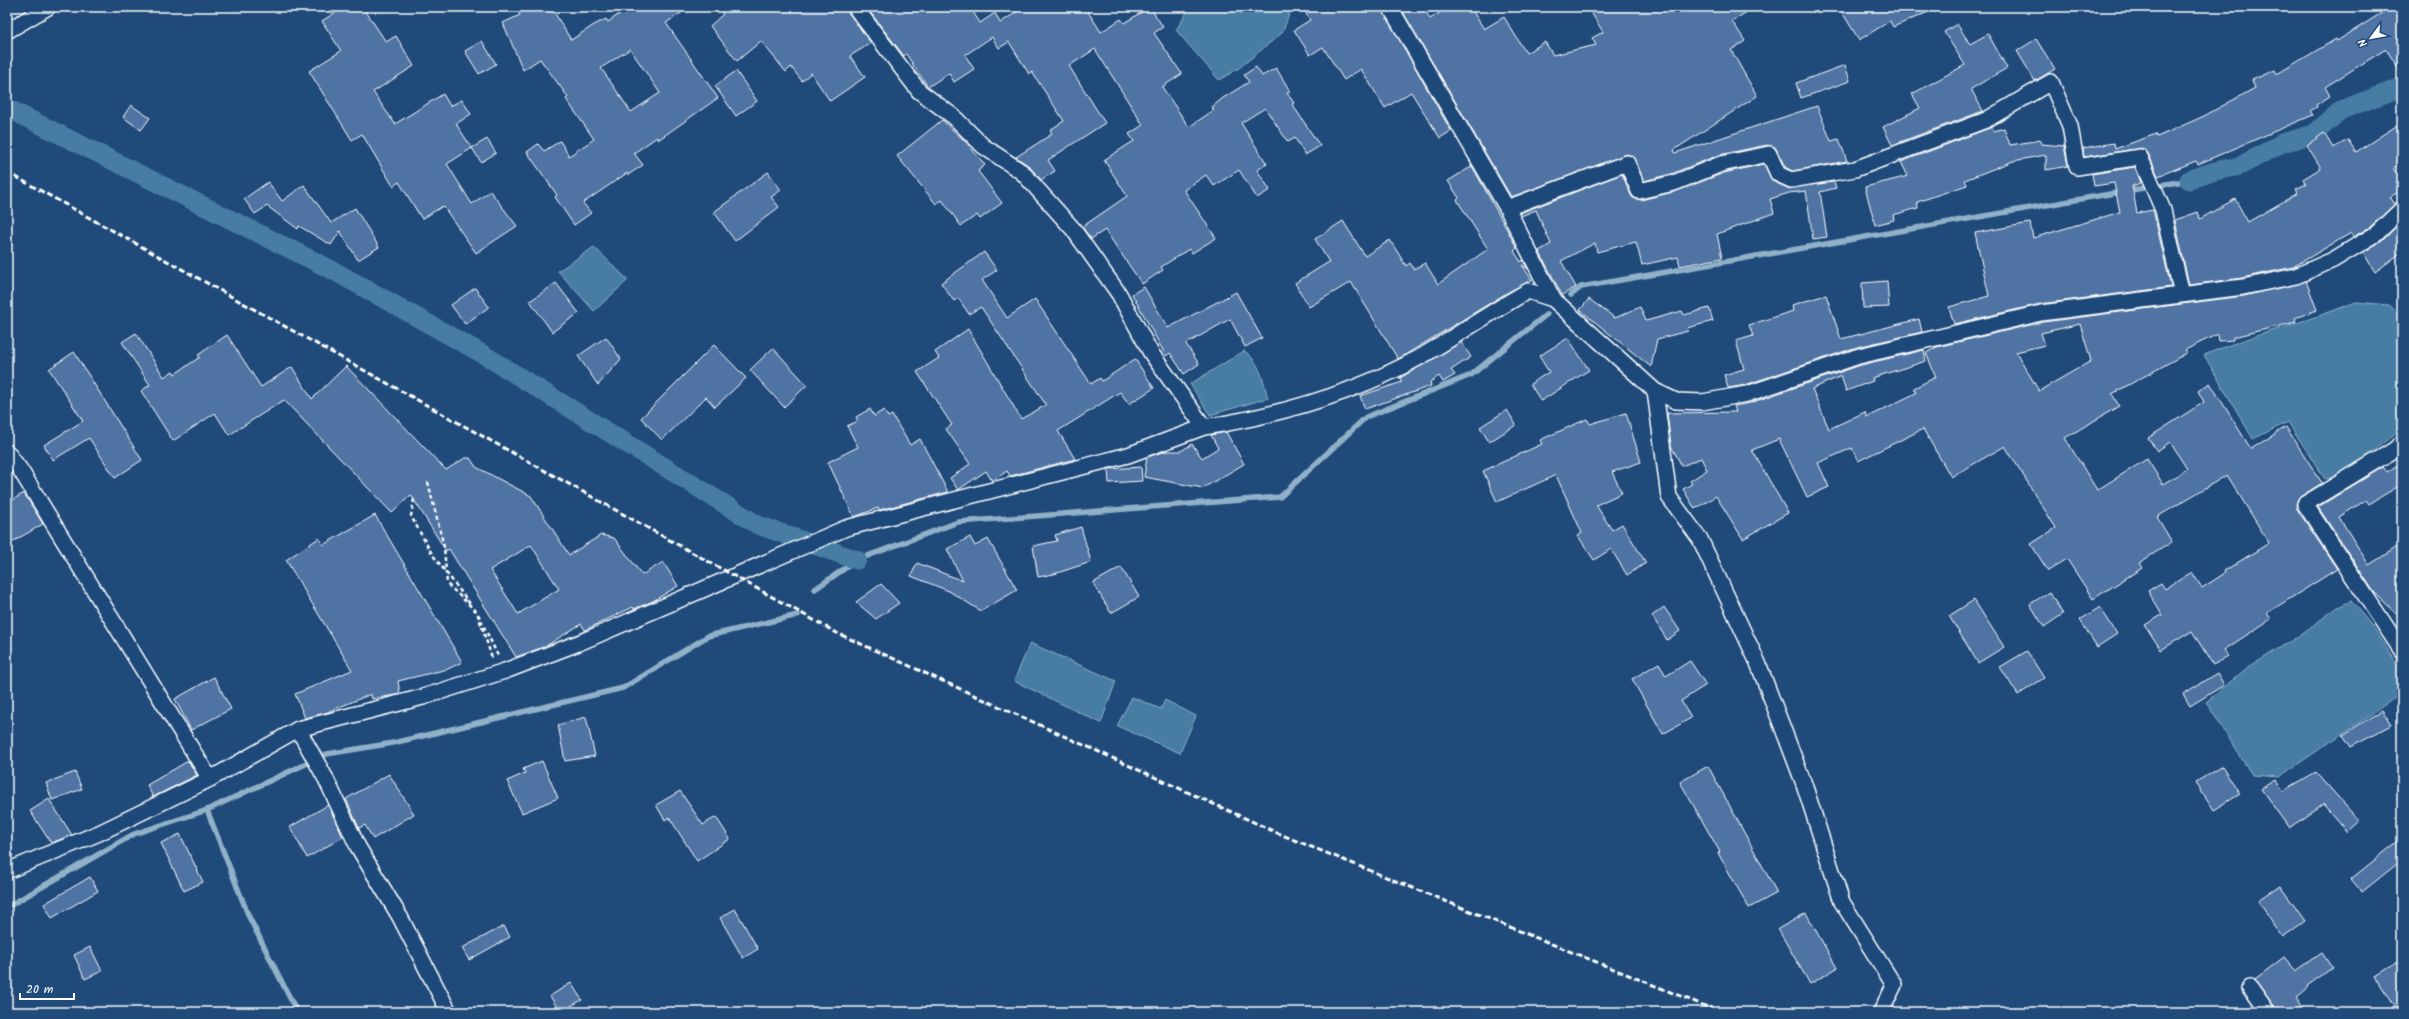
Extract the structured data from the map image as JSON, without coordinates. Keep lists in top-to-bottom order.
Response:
{
  "scale_bar": "20 m",
  "north": "bottom left"
}
